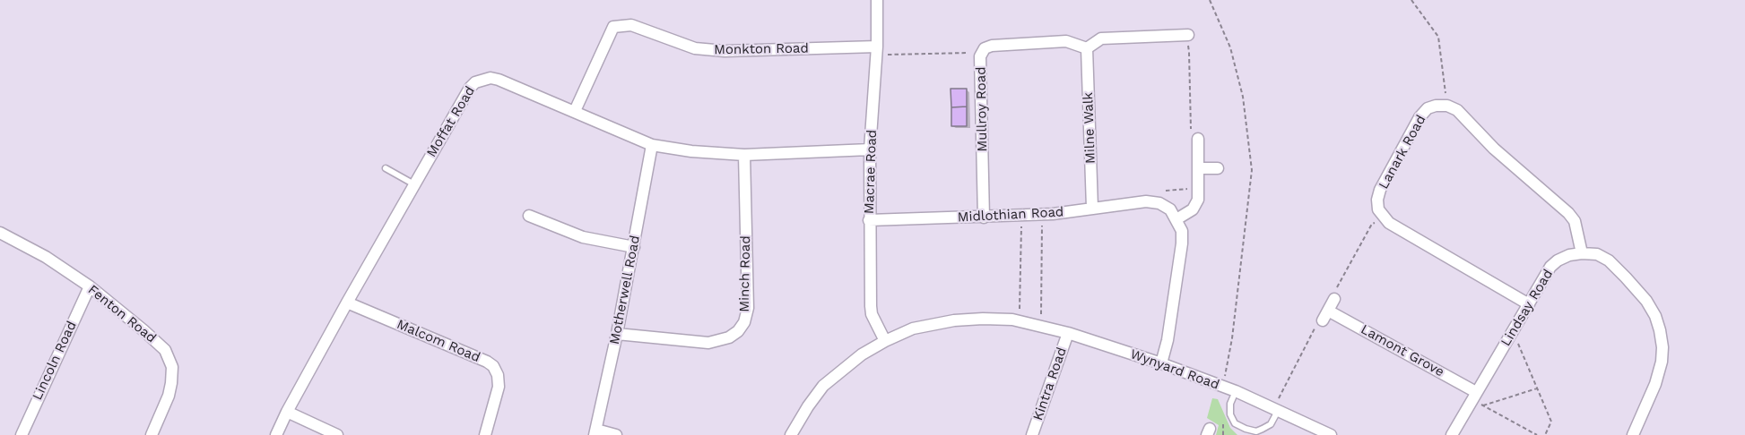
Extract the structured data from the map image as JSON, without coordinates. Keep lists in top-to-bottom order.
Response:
{
  "streets": {
    "street": [
      "Monkton Road",
      "Mullroy Road",
      "Moffat Road",
      "Milne Walk",
      "Lanark Road",
      "Macrae Road",
      "Midlothian Road",
      "Minch Road",
      "Motherwell Road",
      "Lindsay Road",
      "Fenton Road",
      "Malcom Road",
      "Lamont Grove",
      "Lincoln Road",
      "Wynyard Road",
      "Kintra Road"
    ]
  },
  "crossings": [
    ["Monkton Road", "Moffat Road"],
    ["Monkton Road", "Macrae Road"],
    ["Mullroy Road", "Milne Walk"],
    ["Mullroy Road", "Midlothian Road"],
    ["Moffat Road", "Macrae Road"],
    ["Moffat Road", "Minch Road"],
    ["Moffat Road", "Motherwell Road"],
    ["Moffat Road", "Malcom Road"],
    ["Milne Walk", "Midlothian Road"],
    ["Macrae Road", "Midlothian Road"],
    ["Macrae Road", "Wynyard Road"],
    ["Minch Road", "Motherwell Road"],
    ["Lindsay Road", "Lamont Grove"],
    ["Fenton Road", "Lincoln Road"],
    ["Wynyard Road", "Kintra Road"]
  ]
}
